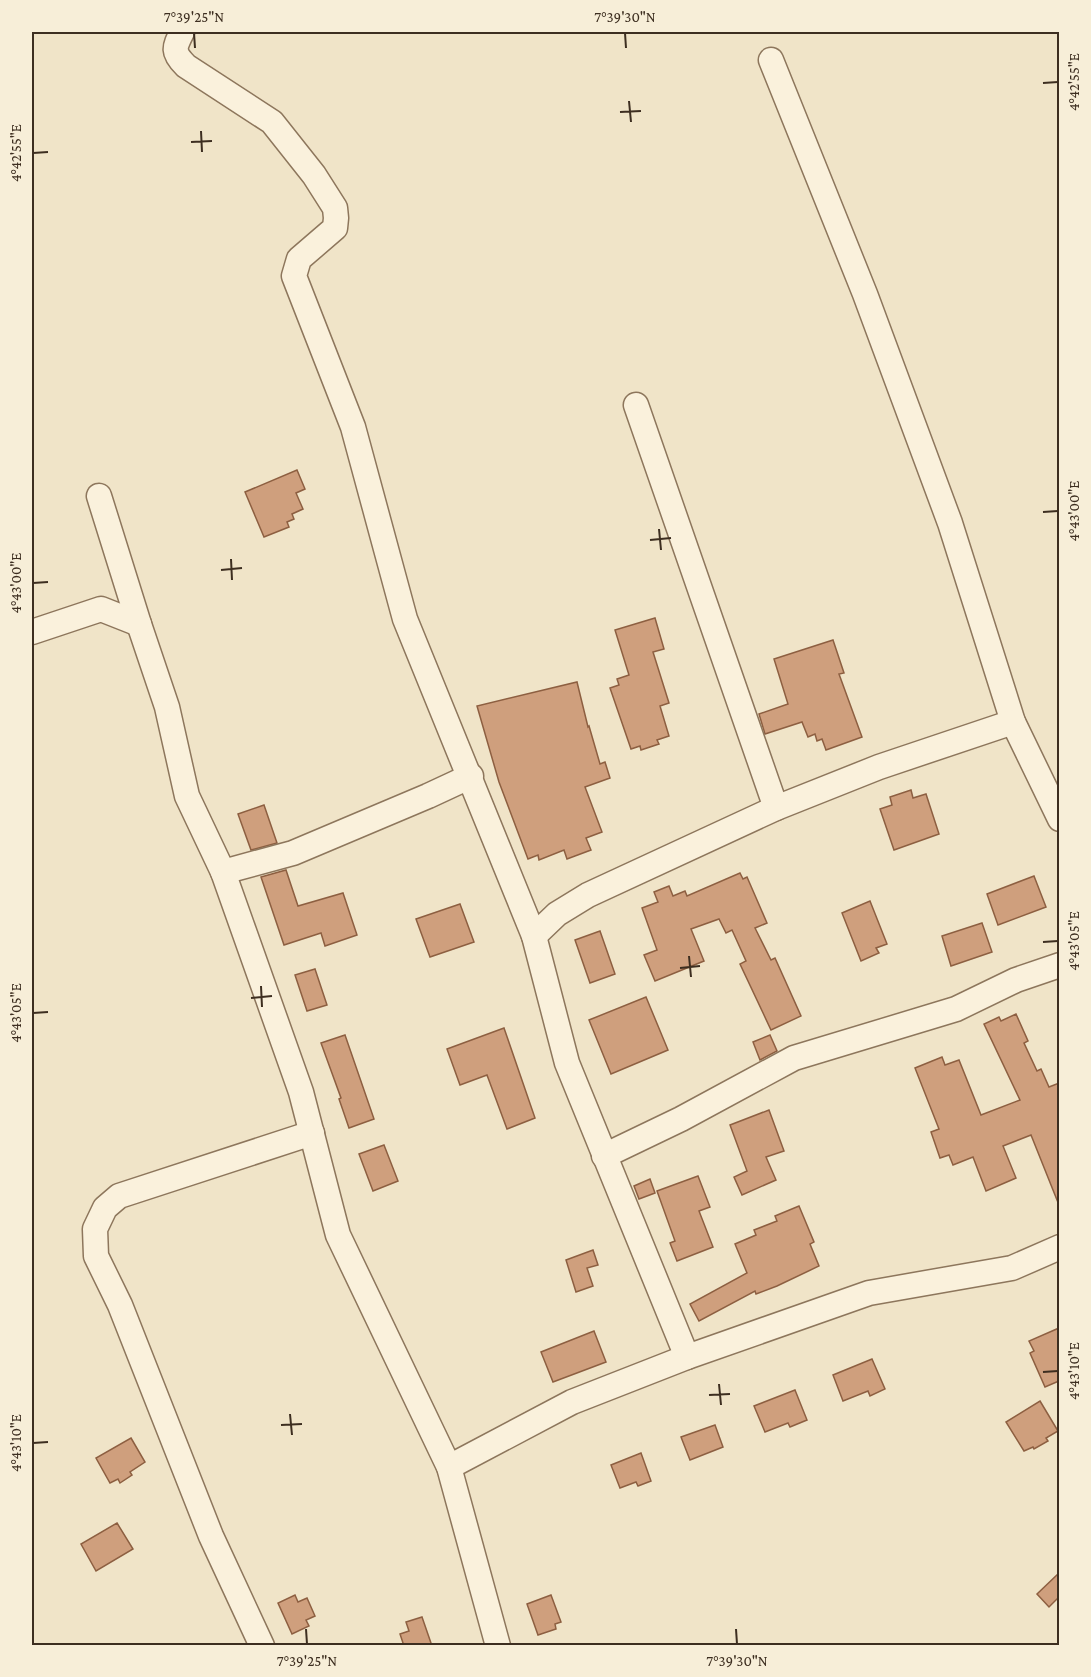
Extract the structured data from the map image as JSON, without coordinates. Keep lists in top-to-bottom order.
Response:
{
  "coordinates": [
    "7°39'25\"N",
    "7°39'30\"N",
    "4°42'55\"E",
    "4°43'00\"E",
    "4°43'05\"E",
    "4°43'10\"E"
  ]
}
